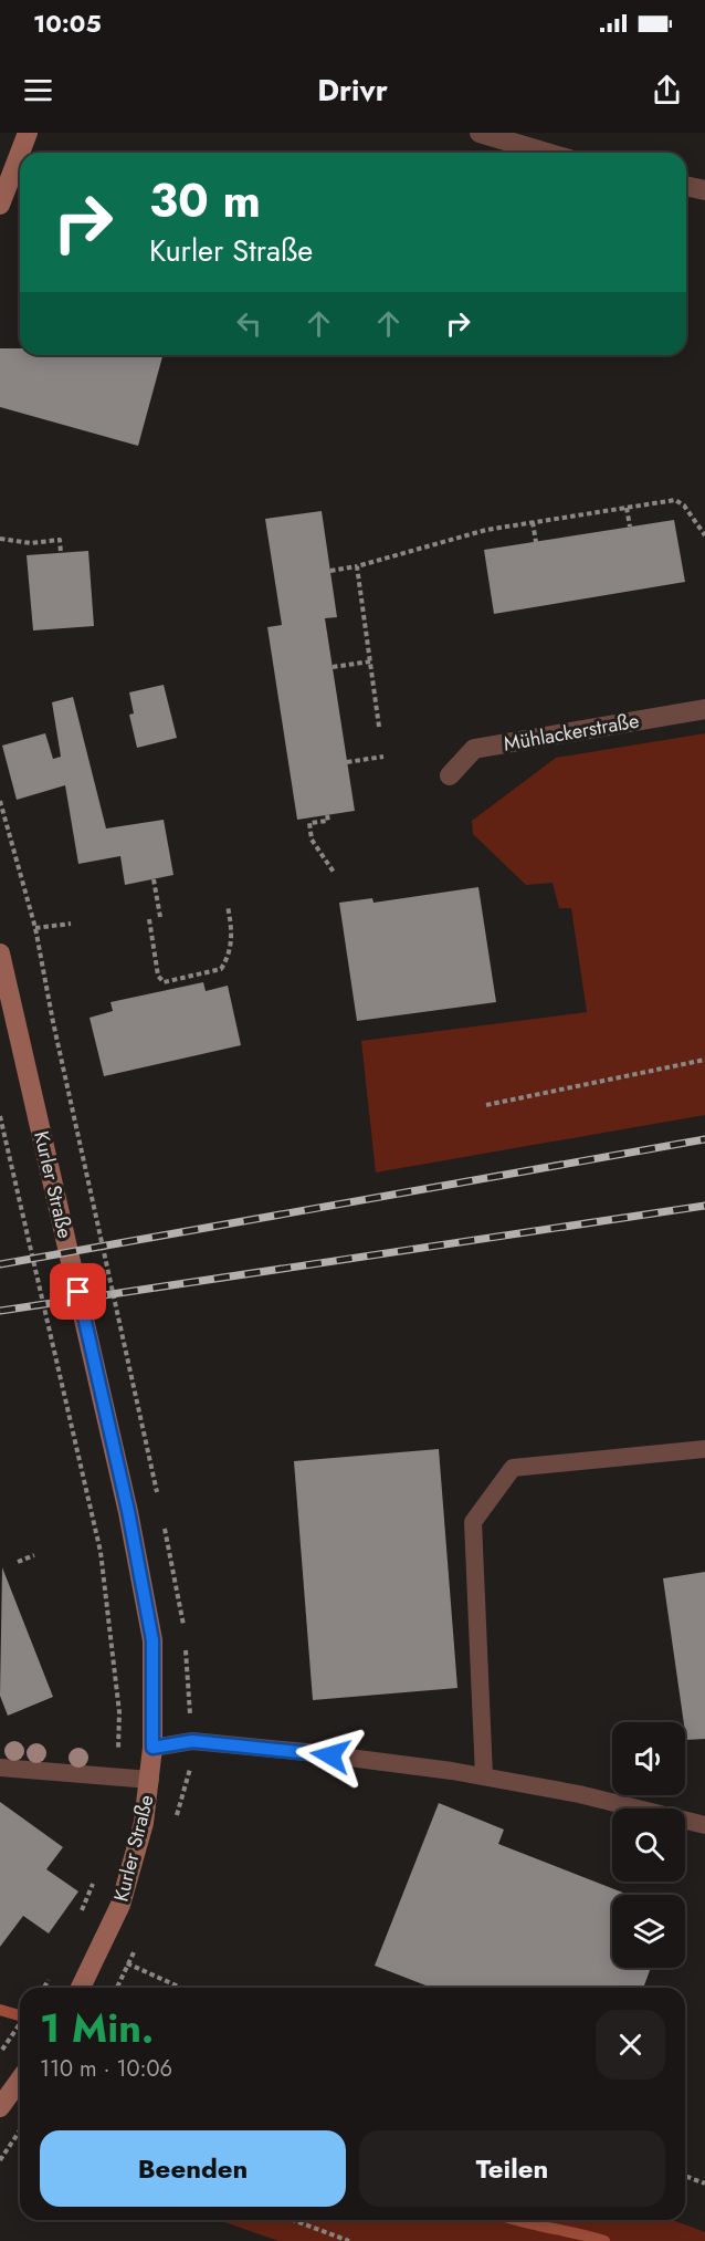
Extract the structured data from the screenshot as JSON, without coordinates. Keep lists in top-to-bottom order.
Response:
{
  "streets": {
    "main road": ["Kurler Straße"],
    "street": ["Mühlackerstraße"]
  },
  "page": {
    "status": "10:05",
    "header": "Drivr",
    "turn": ["30 m", "Kurler Straße"],
    "heading": ["1 Min.", "110 m · 10:06"],
    "buttons": ["Beenden", "Teilen"]
  }
}
